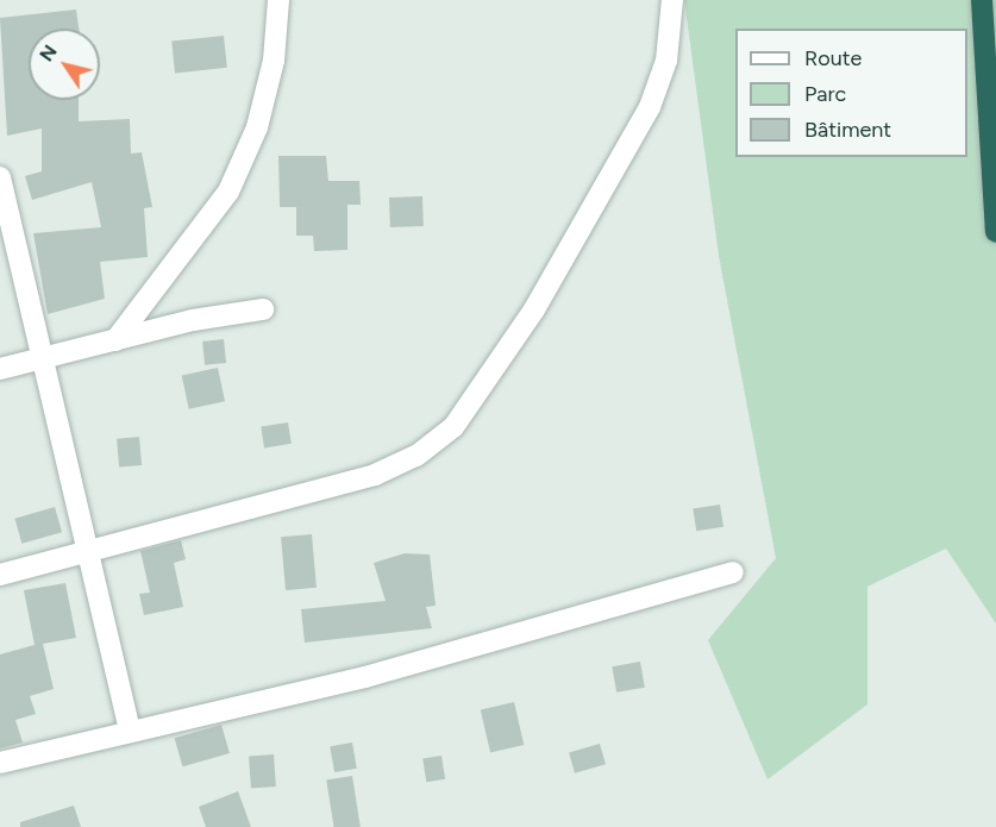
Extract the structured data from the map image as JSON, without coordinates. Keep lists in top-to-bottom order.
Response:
{
  "legend": ["Route", "Parc", "Bâtiment"],
  "north": "top left"
}
